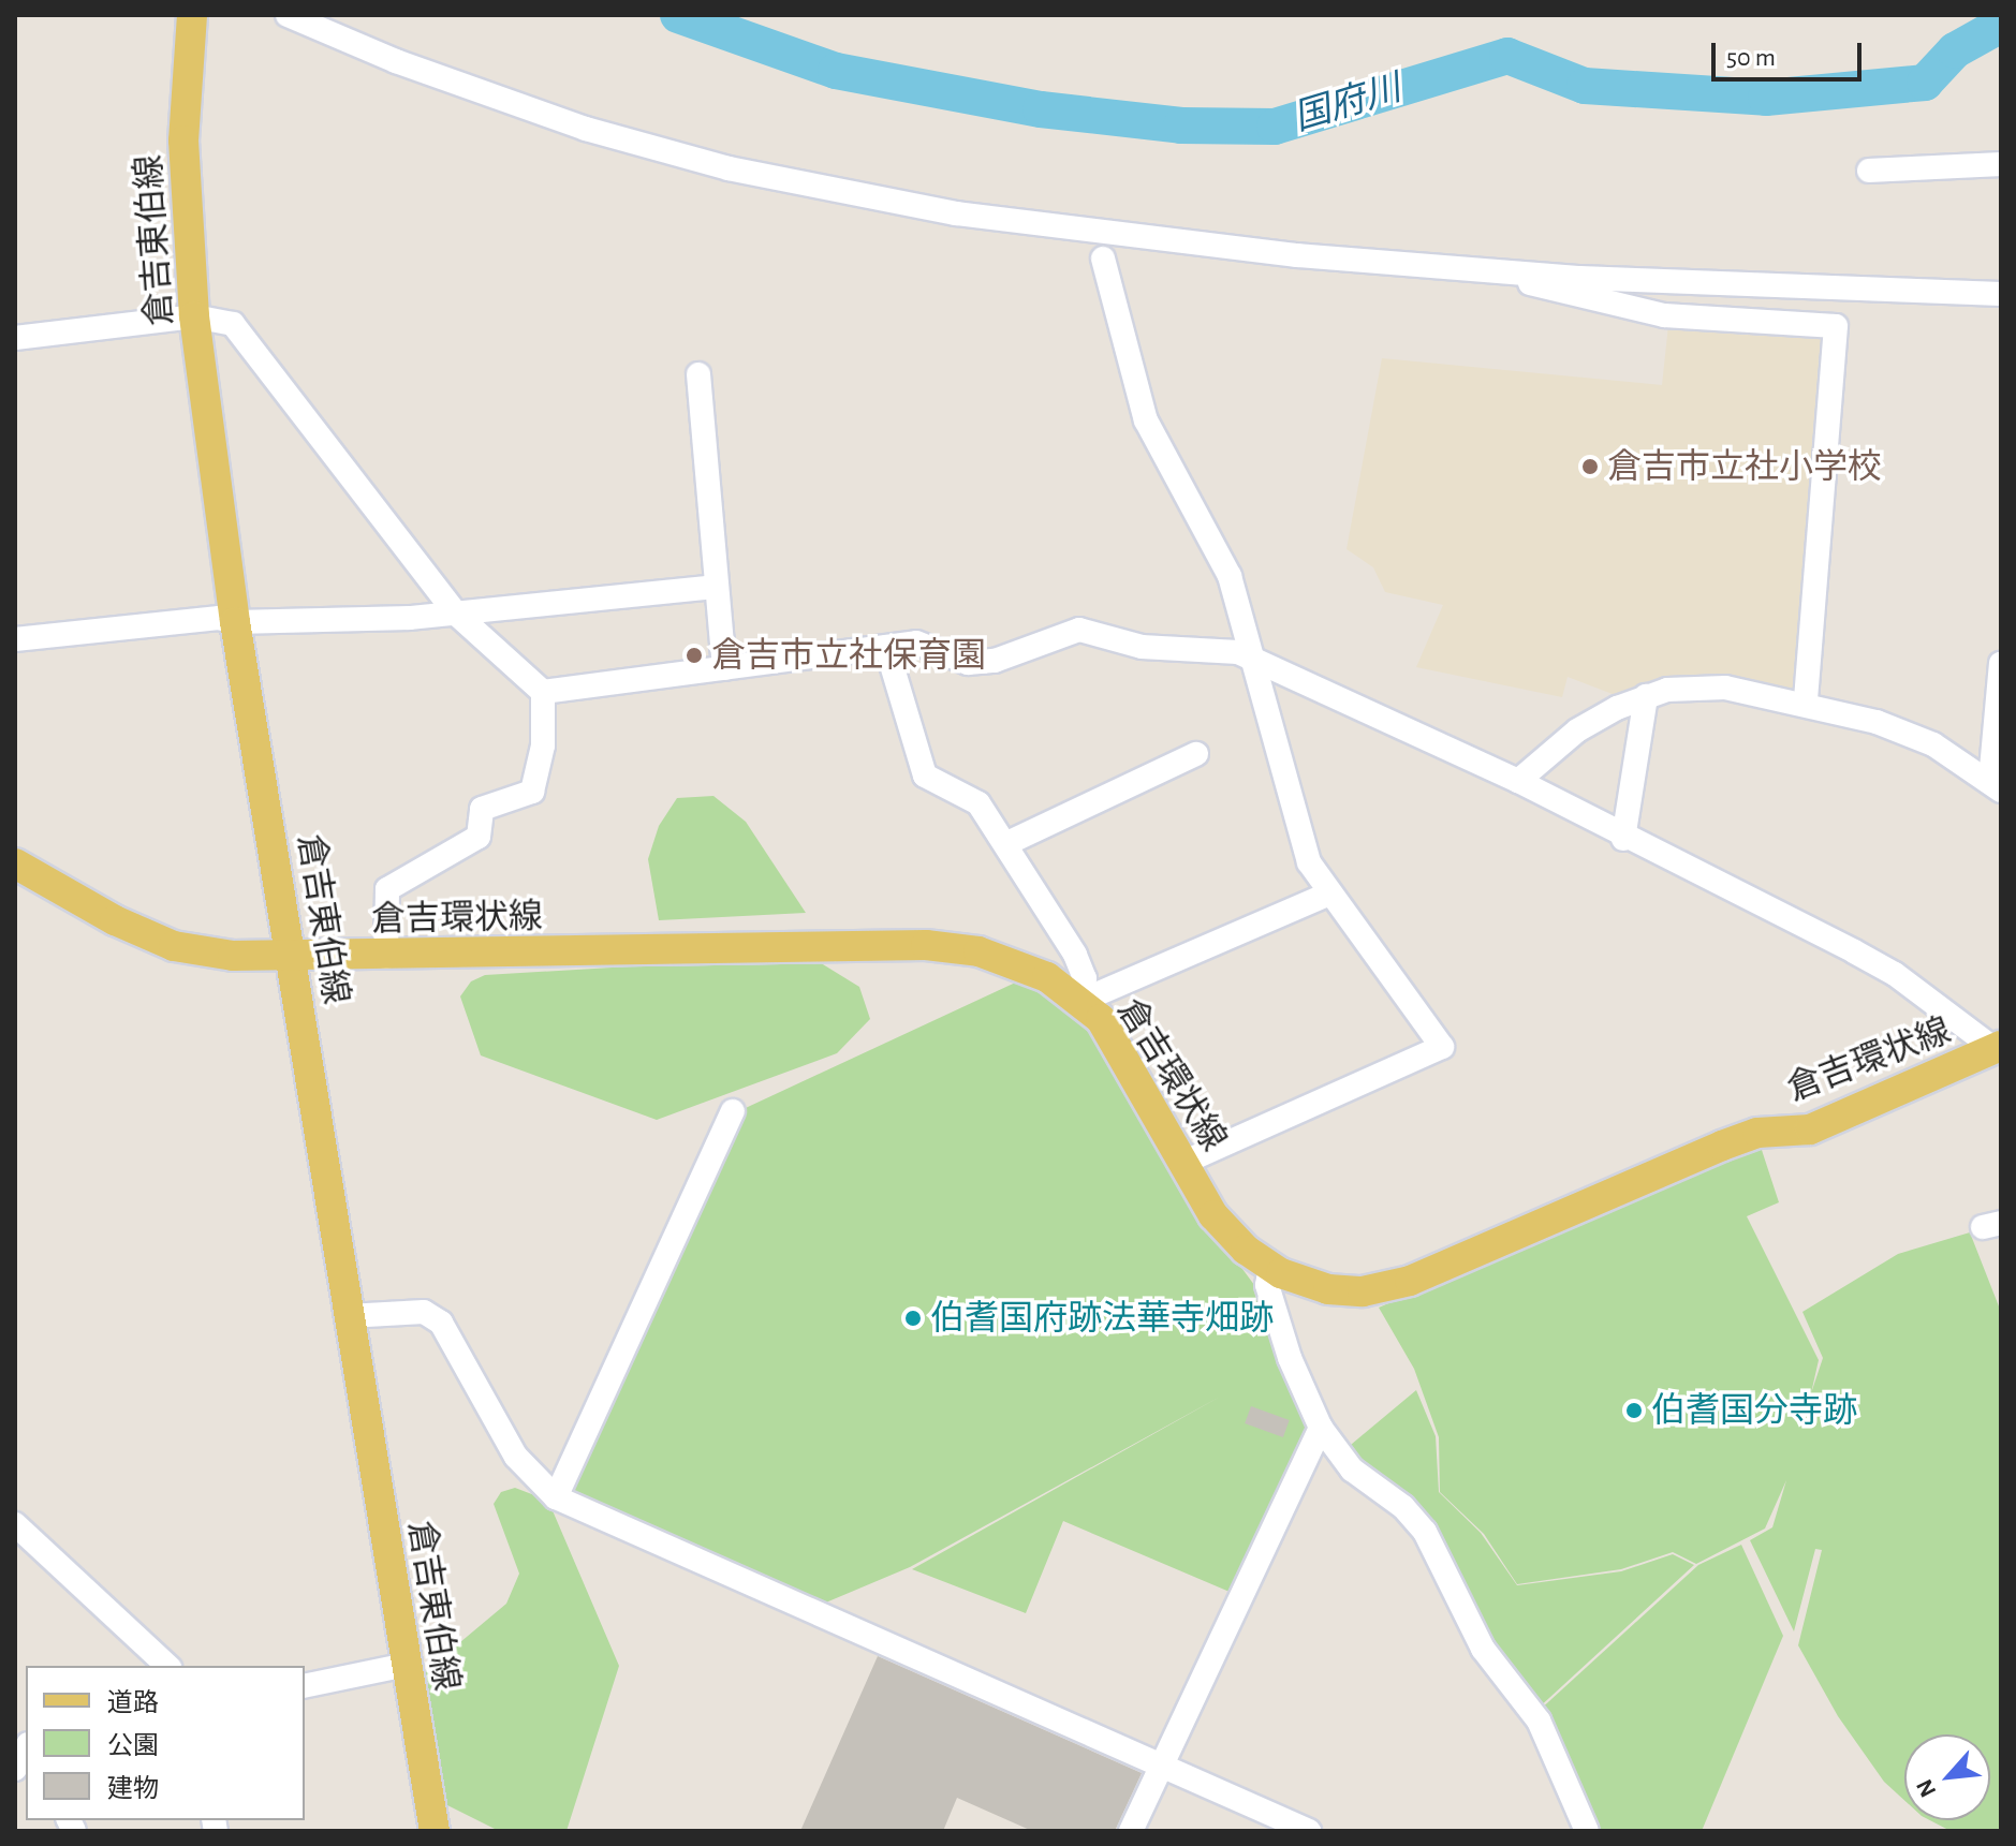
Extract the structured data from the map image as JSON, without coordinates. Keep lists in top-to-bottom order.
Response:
{
  "streets": {
    "main road": ["倉吉東伯線", "倉吉環状線"]
  },
  "crossings": [
    ["倉吉東伯線", "倉吉環状線"]
  ],
  "water": ["国府川"],
  "places": [
    "倉吉市立社小学校",
    "倉吉市立社保育園",
    "伯耆国府跡法華寺畑跡",
    "伯耆国分寺跡"
  ],
  "legend": ["道路", "公園", "建物"],
  "scale_bar": "50 m",
  "north": "bottom left"
}
